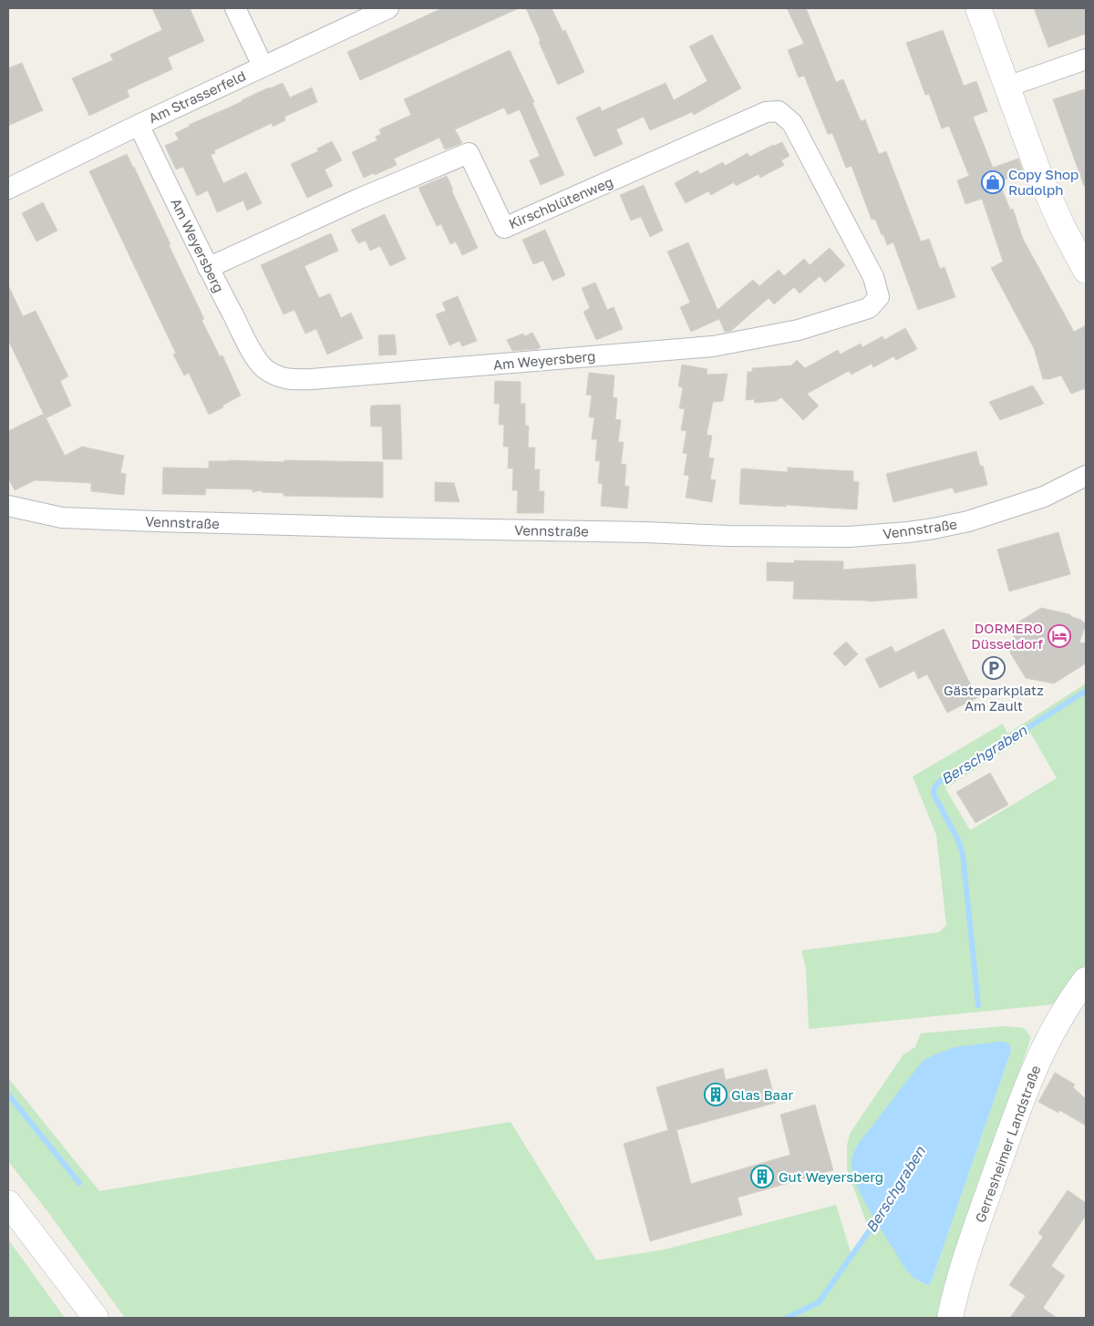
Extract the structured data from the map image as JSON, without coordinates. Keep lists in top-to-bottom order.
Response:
{
  "streets": {
    "main road": ["Gerresheimer Landstraße"],
    "street": [
      "Am Strasserfeld",
      "Kirschblütenweg",
      "Am Weyersberg",
      "Vennstraße"
    ]
  },
  "crossings": [
    ["Am Strasserfeld", "Am Weyersberg"],
    ["Kirschblütenweg", "Am Weyersberg"]
  ],
  "water": ["Berschgraben"],
  "places": {
    "shop": ["Copy Shop Rudolph"],
    "hotel": ["DORMERO Düsseldorf"],
    "parking": ["Gästeparkplatz Am Zault"],
    "building": ["Glas Baar", "Gut Weyersberg"]
  }
}
